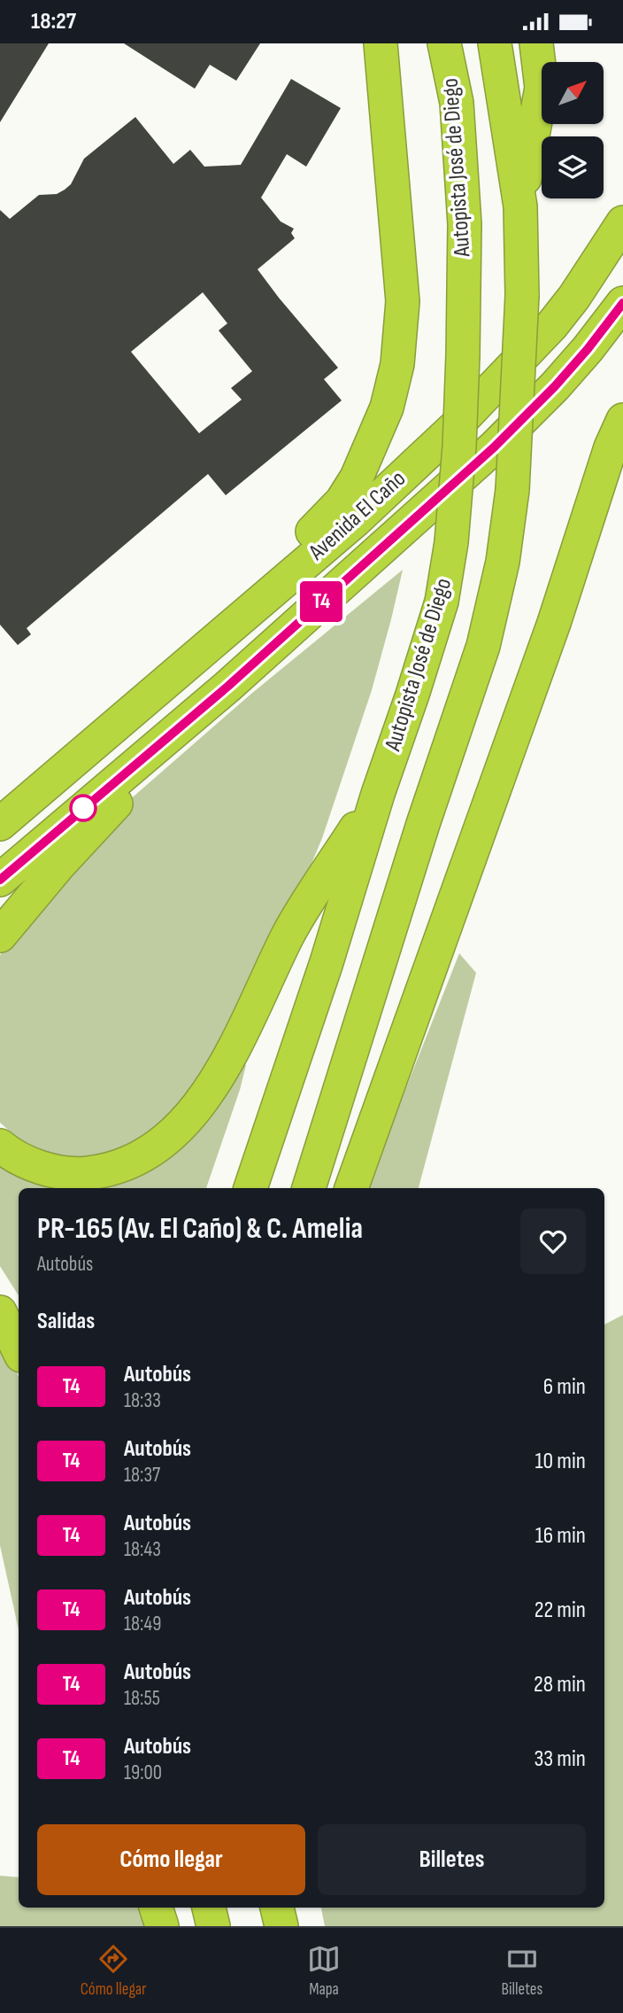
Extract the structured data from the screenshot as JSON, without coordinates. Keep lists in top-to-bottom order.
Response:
{
  "streets": {
    "highway": ["Autopista José de Diego", "Avenida El Caño"]
  },
  "lines": ["bus line T4"],
  "north": "top right",
  "page": {
    "status": "18:27",
    "on_map": "T4",
    "heading": [
      ["PR-165 (Av. El Caño) & C. Amelia", "Autobús"],
      "Salidas"
    ],
    "list": [
      {
        "mark": "T4",
        "name": "Autobús",
        "note": "18:33",
        "value": "6 min"
      },
      {
        "mark": "T4",
        "name": "Autobús",
        "note": "18:37",
        "value": "10 min"
      },
      {
        "mark": "T4",
        "name": "Autobús",
        "note": "18:43",
        "value": "16 min"
      },
      {
        "mark": "T4",
        "name": "Autobús",
        "note": "18:49",
        "value": "22 min"
      },
      {
        "mark": "T4",
        "name": "Autobús",
        "note": "18:55",
        "value": "28 min"
      },
      {
        "mark": "T4",
        "name": "Autobús",
        "note": "19:00",
        "value": "33 min"
      }
    ],
    "buttons": ["Cómo llegar", "Billetes"],
    "tabs": ["Cómo llegar", "Mapa", "Billetes"]
  }
}
